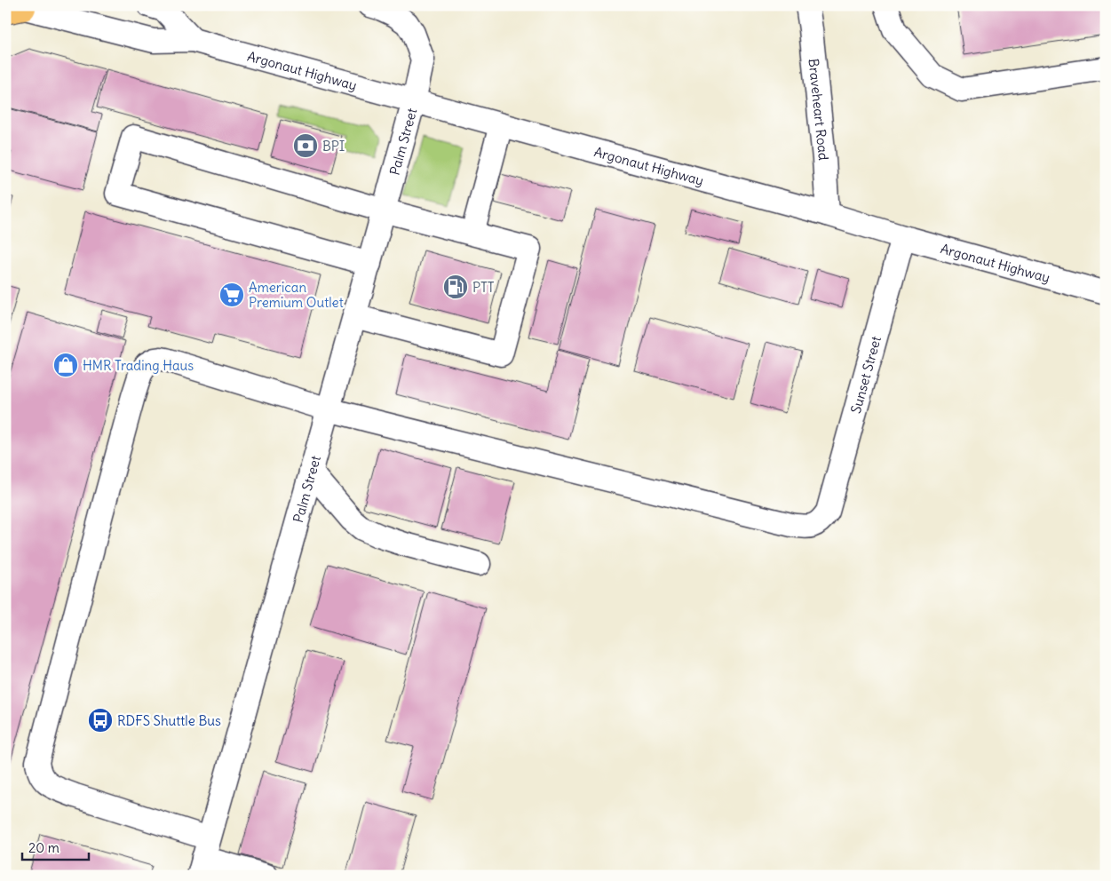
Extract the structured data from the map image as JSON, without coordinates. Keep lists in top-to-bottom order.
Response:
{
  "streets": {
    "street": [
      "Argonaut Highway",
      "Braveheart Road",
      "Palm Street",
      "Sunset Street"
    ]
  },
  "crossings": [
    ["Argonaut Highway", "Braveheart Road"],
    ["Argonaut Highway", "Palm Street"],
    ["Argonaut Highway", "Sunset Street"],
    ["Palm Street", "Sunset Street"]
  ],
  "places": {
    "bank": ["BPI"],
    "fuel station": ["PTT"],
    "supermarket": ["American Premium Outlet"],
    "shop": ["HMR Trading Haus"],
    "bus stop": ["RDFS Shuttle Bus"]
  },
  "scale_bar": "20 m"
}
